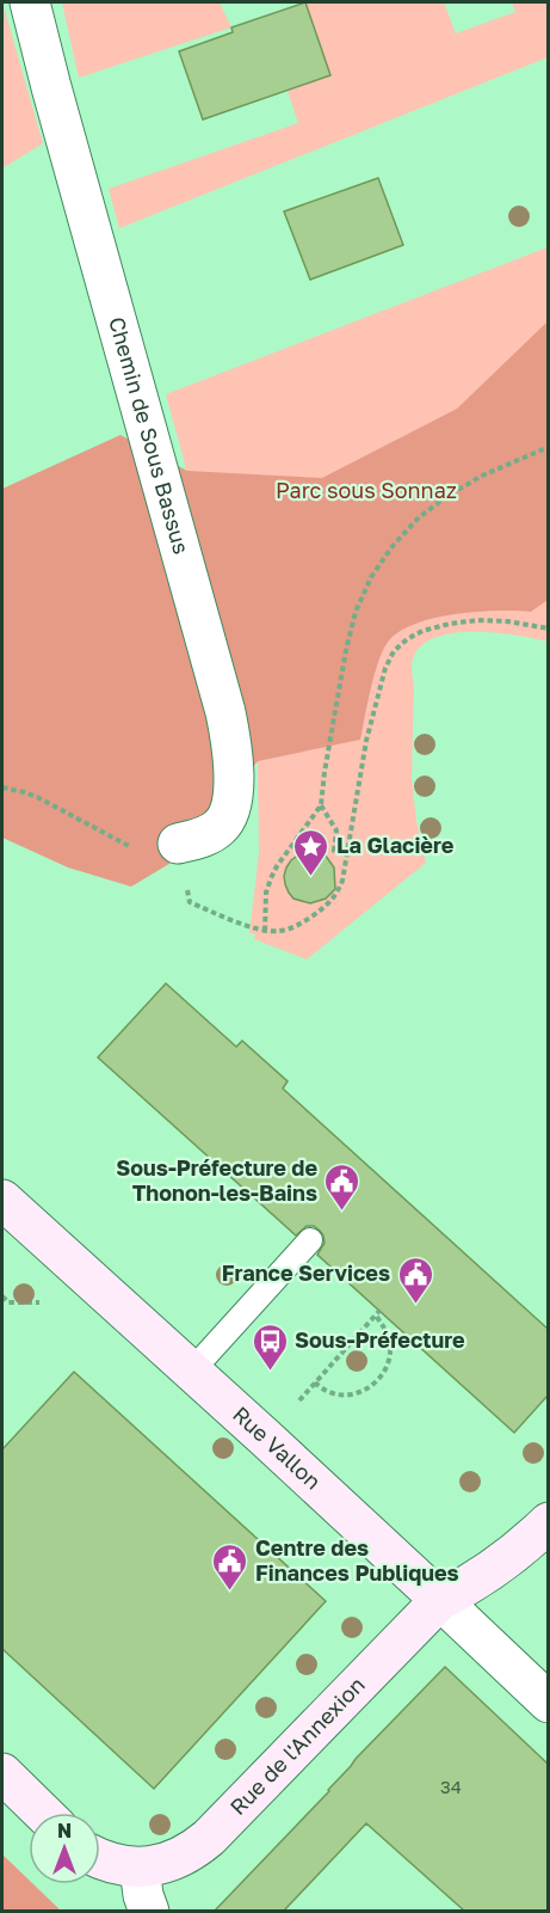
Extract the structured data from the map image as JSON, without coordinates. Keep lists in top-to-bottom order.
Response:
{
  "streets": {
    "street": ["Chemin de Sous Bassus", "Rue Vallon", "Rue de l'Annexion"]
  },
  "crossings": [
    ["Rue Vallon", "Rue de l'Annexion"]
  ],
  "parks": ["Parc sous Sonnaz"],
  "places": {
    "place": ["La Glacière"],
    "public building": ["Sous-Préfecture de Thonon-les-Bains", "France Services", "Centre des Finances Publiques"],
    "bus stop": ["Sous-Préfecture"]
  },
  "house_numbers": ["34"],
  "north": "top"
}
